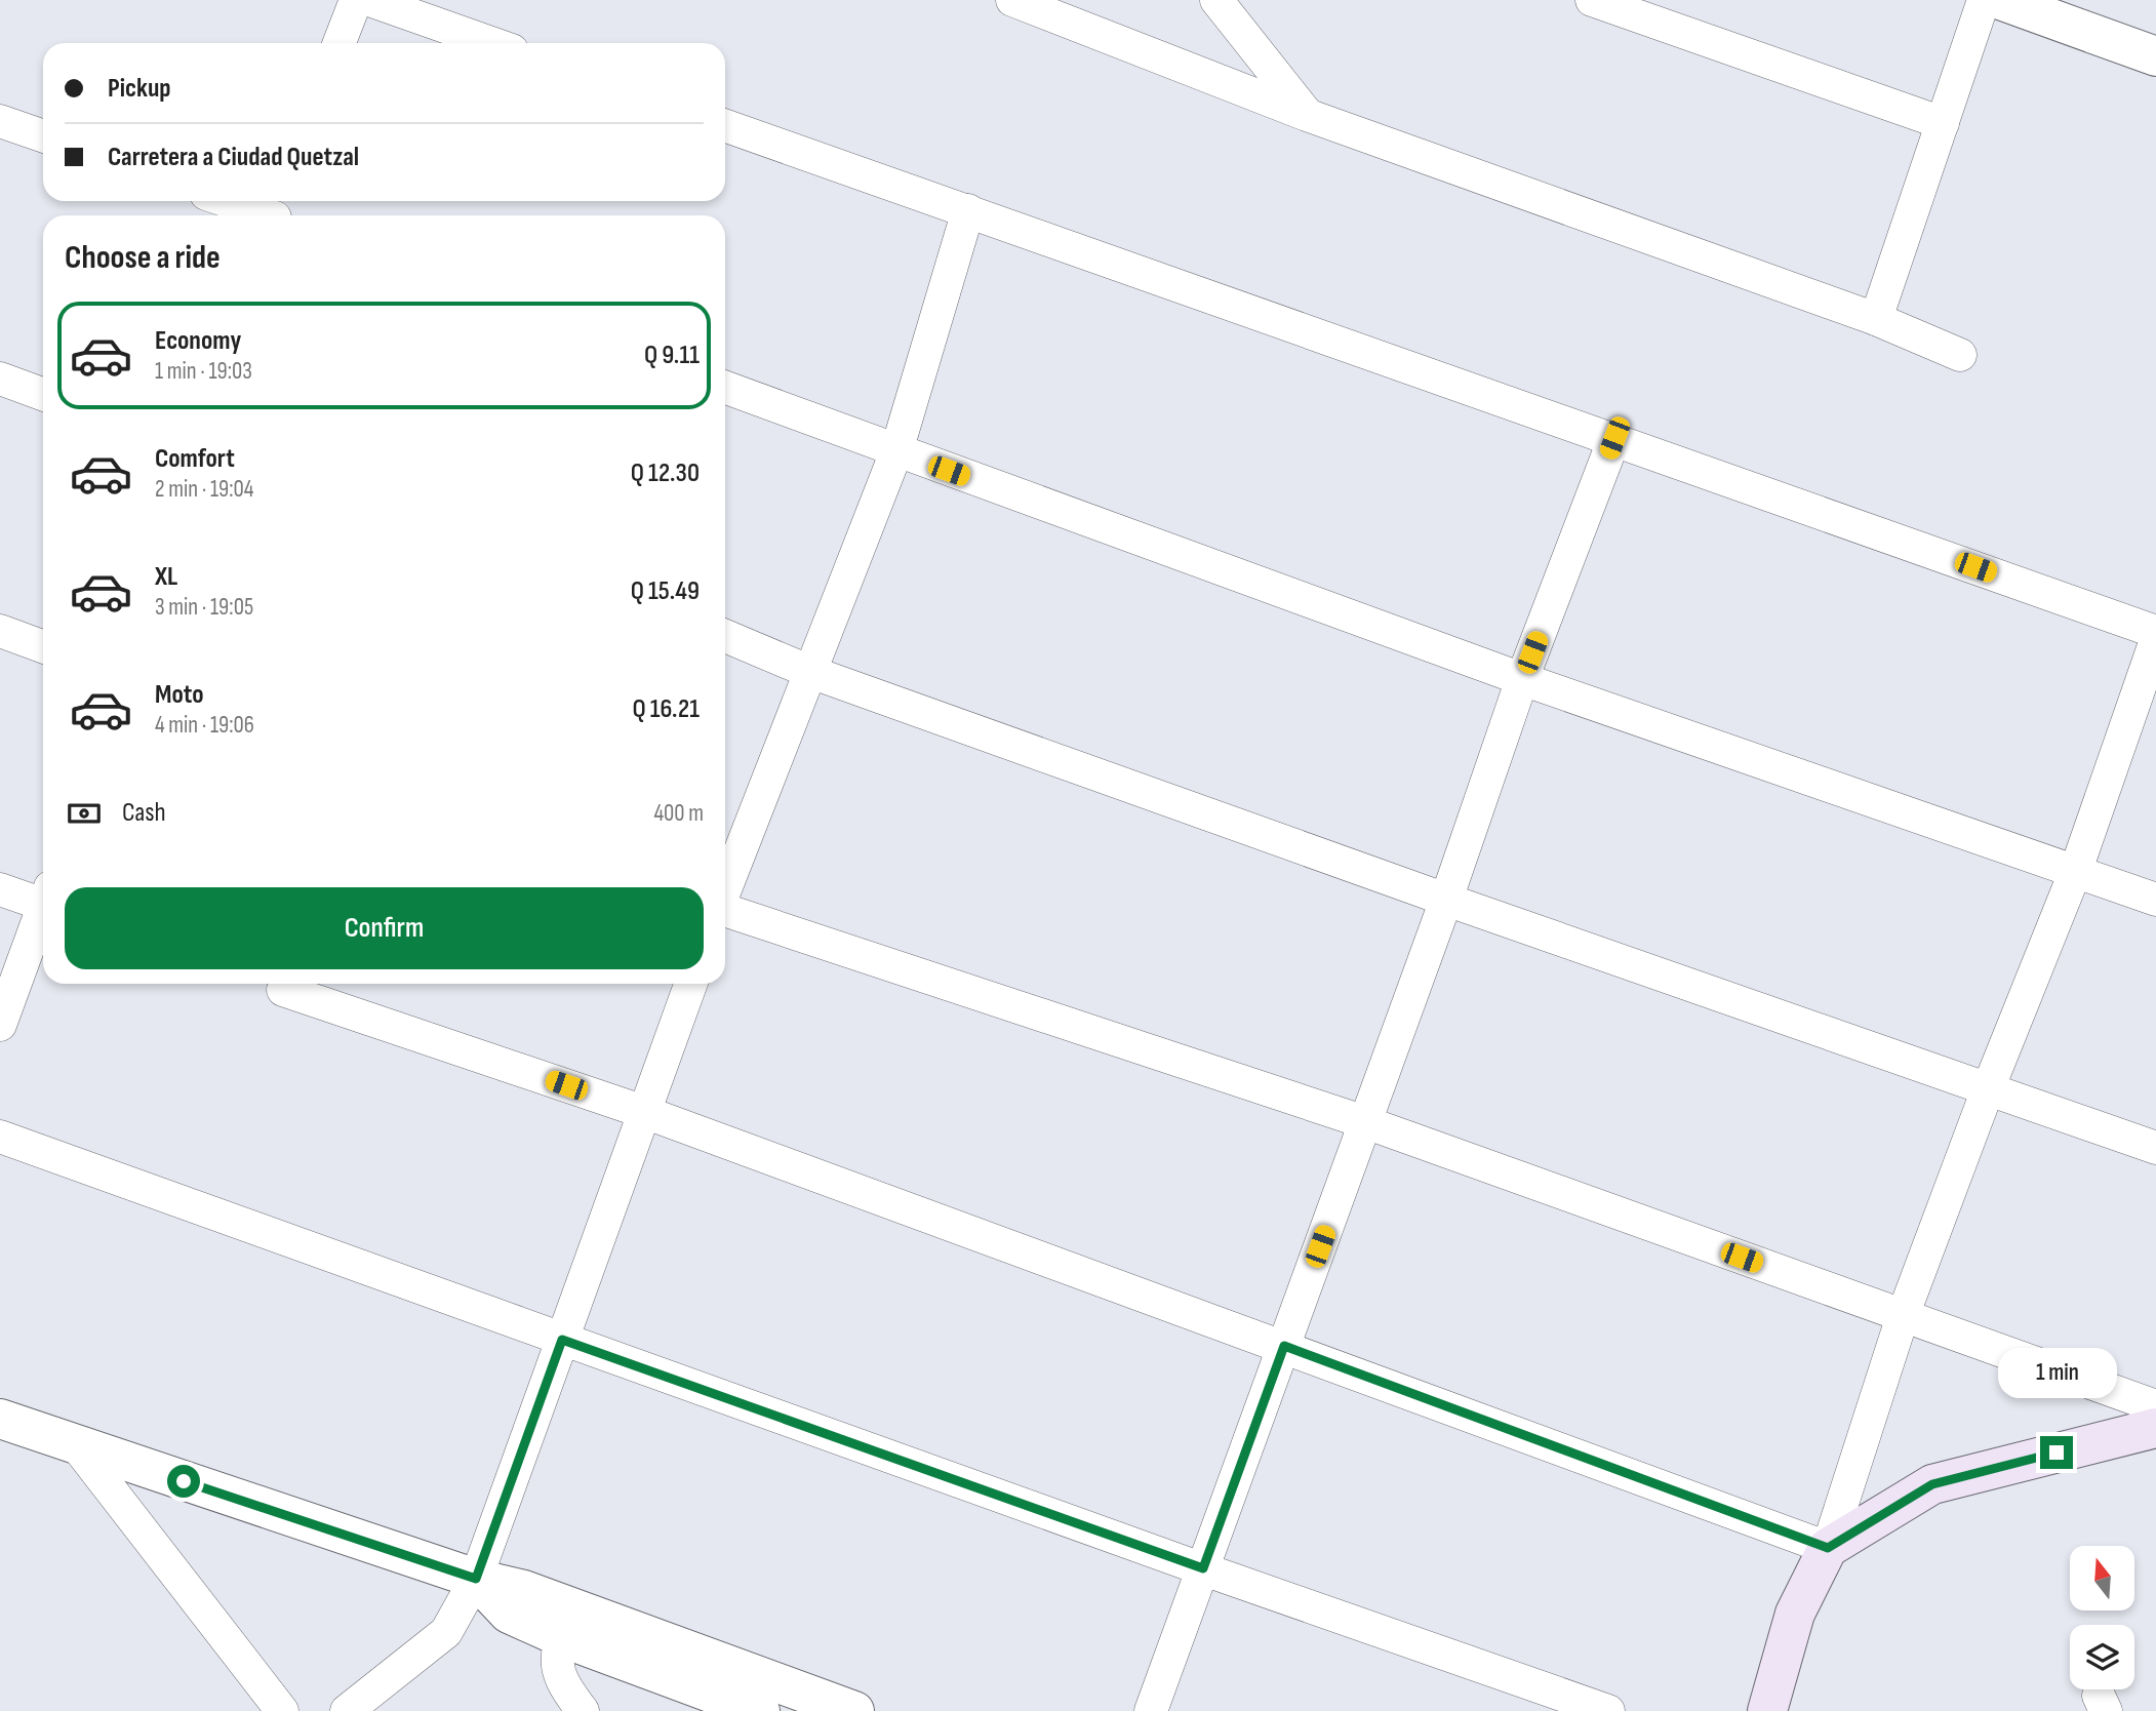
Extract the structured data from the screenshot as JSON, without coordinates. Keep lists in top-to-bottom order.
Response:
{
  "north": "top",
  "page": {
    "banner": ["Pickup", "Carretera a Ciudad Quetzal"],
    "heading": "Choose a ride",
    "list": [
      {
        "name": "Economy",
        "note": "1 min · 19:03",
        "value": "Q 9.11"
      },
      {
        "name": "Comfort",
        "note": "2 min · 19:04",
        "value": "Q 12.30"
      },
      {
        "name": "XL",
        "note": "3 min · 19:05",
        "value": "Q 15.49"
      },
      {
        "name": "Moto",
        "note": "4 min · 19:06",
        "value": "Q 16.21"
      }
    ],
    "pay": ["Cash", "400 m"],
    "buttons": "Confirm",
    "bubble": "1 min"
  }
}
